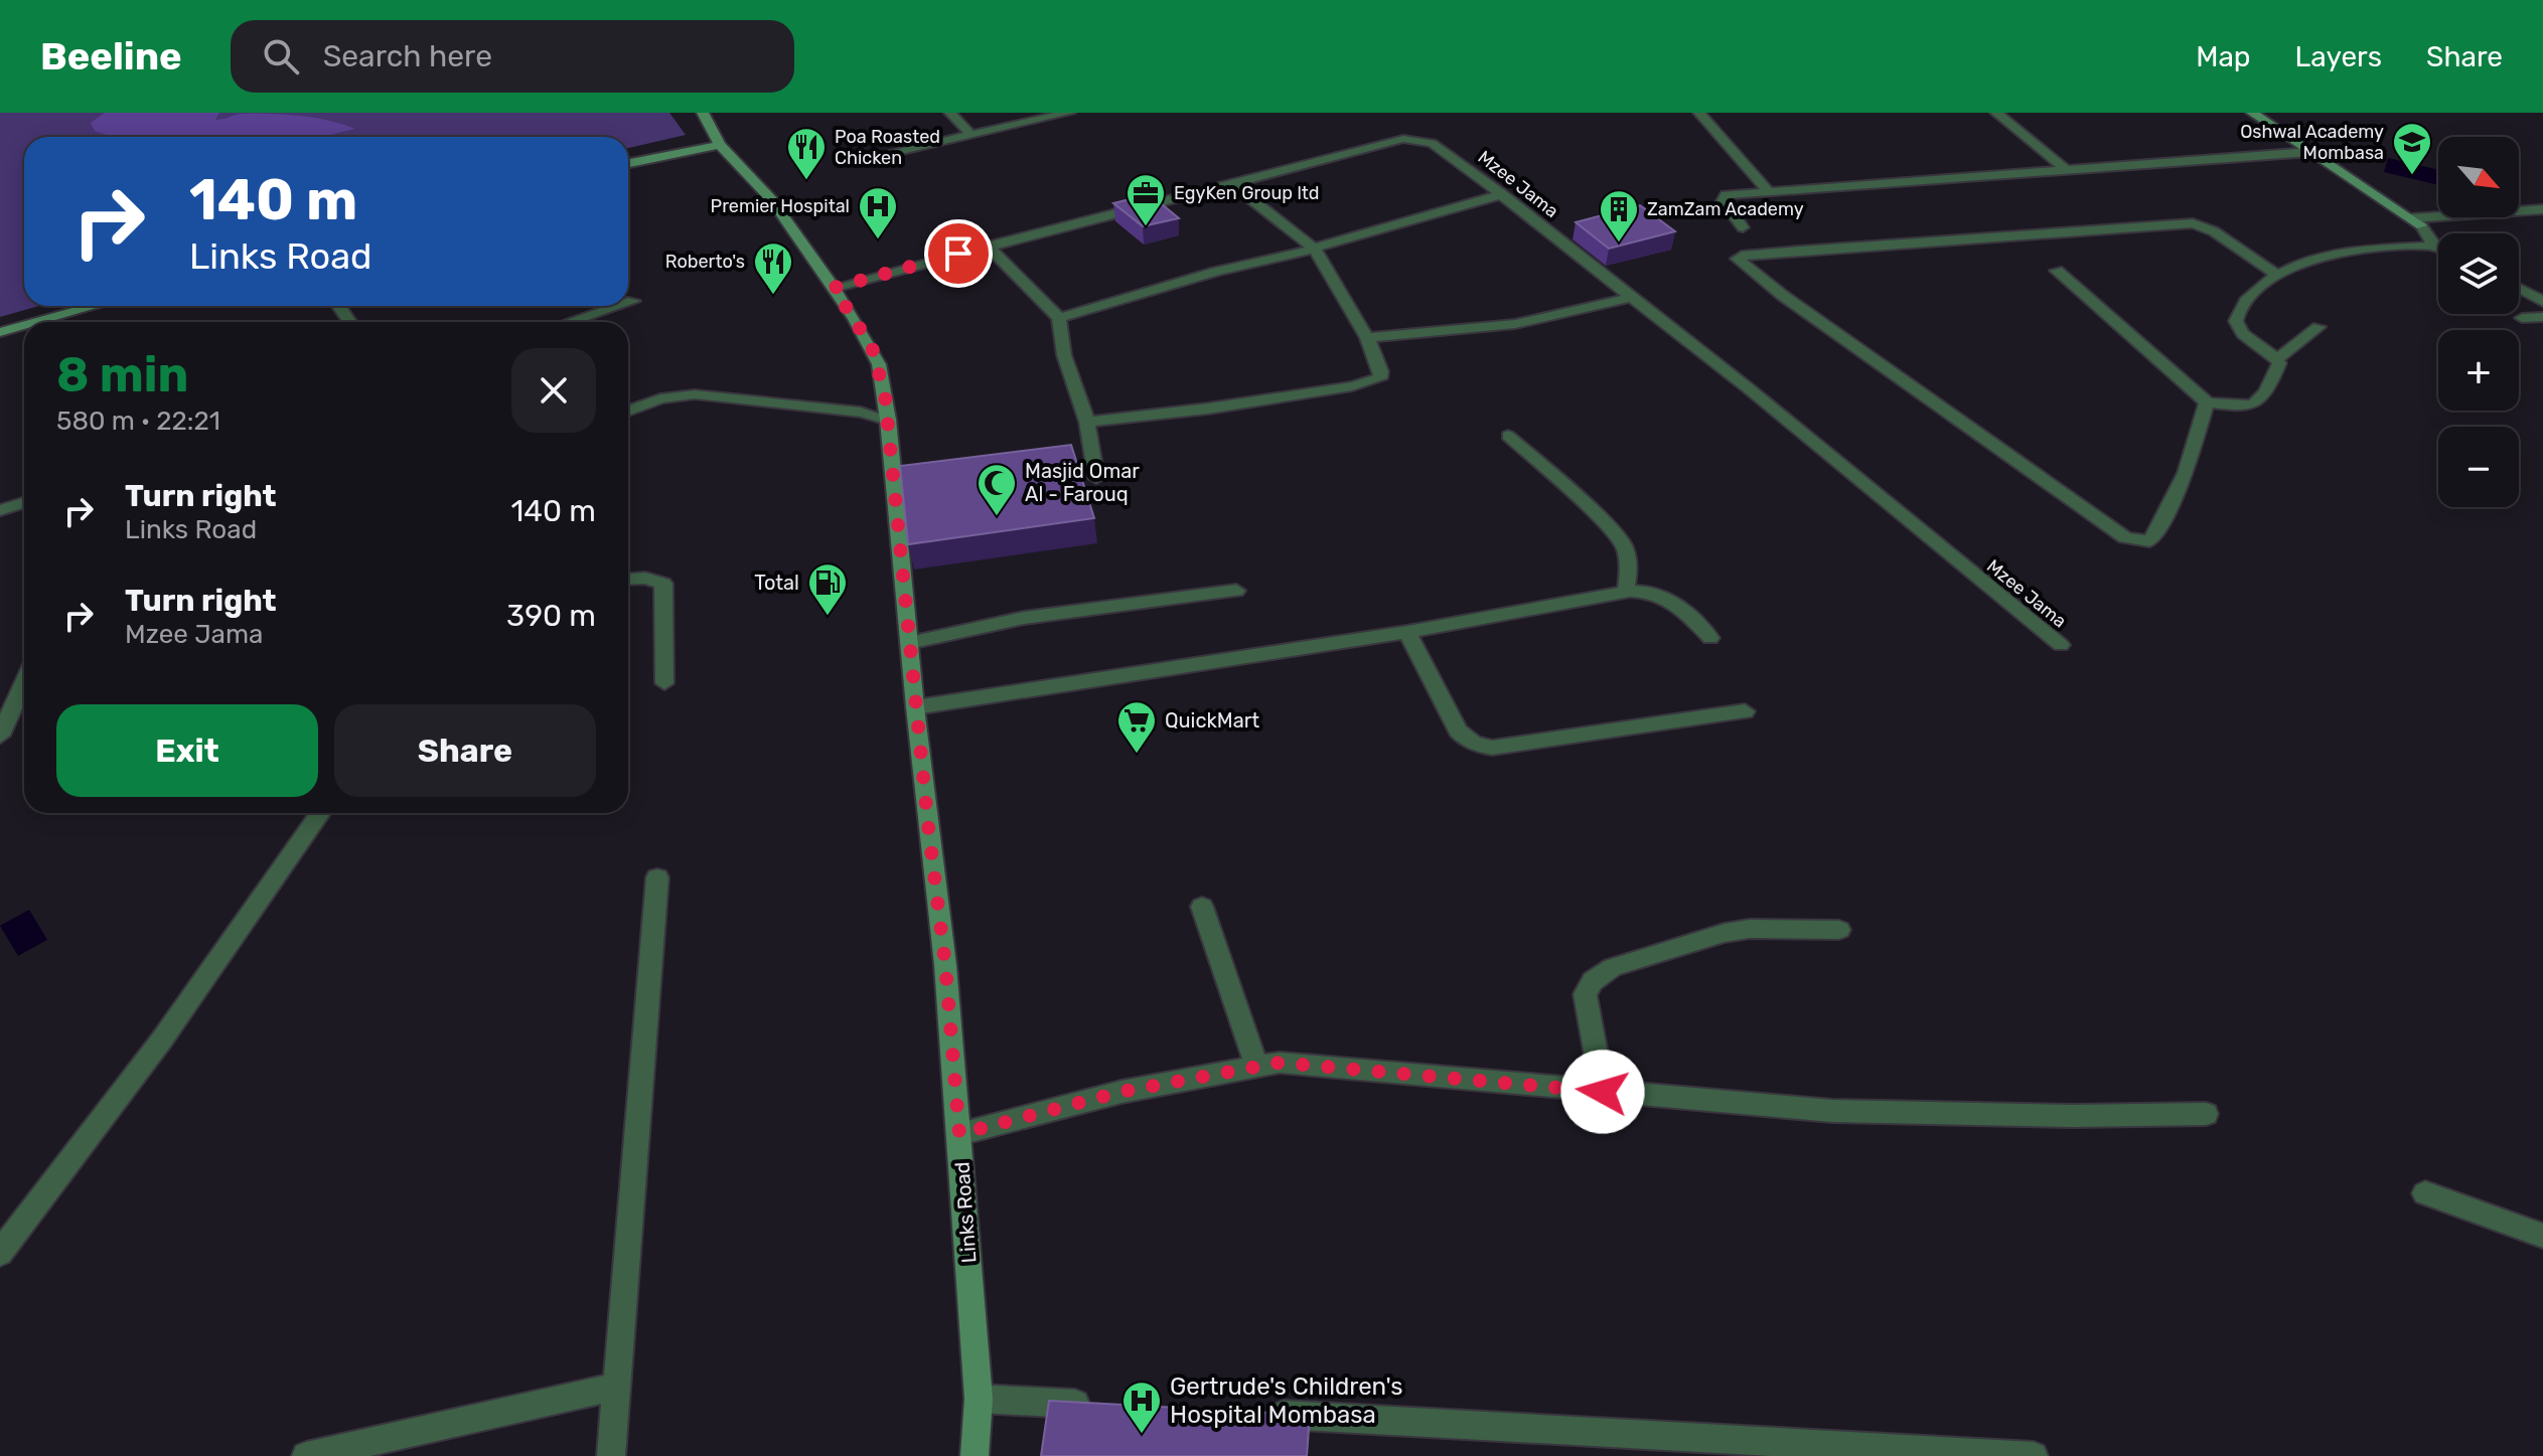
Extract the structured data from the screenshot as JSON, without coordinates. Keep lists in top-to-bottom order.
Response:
{
  "streets": {
    "main road": ["Links Road"],
    "street": ["Mzee Jama"]
  },
  "crossings": [
    ["Mzee Jama", "Links Road"]
  ],
  "places": {
    "school or university": ["Oshwal Academy Mombasa"],
    "restaurant": ["Poa Roasted Chicken", "Roberto's"],
    "office": ["EgyKen Group ltd"],
    "hospital": ["Premier Hospital", "Gertrude's Children's Hospital Mombasa"],
    "building": ["ZamZam Academy"],
    "mosque": ["Masjid Omar Al - Farouq"],
    "fuel station": ["Total"],
    "supermarket": ["QuickMart"]
  },
  "north": "bottom right",
  "page": {
    "header": "Beeline",
    "search": "Search here",
    "nav": ["Map", "Layers", "Share"],
    "map_buttons": ["+", "−"],
    "turn": ["140 m", "Links Road"],
    "heading": ["8 min", "580 m · 22:21"],
    "list": [
      {
        "name": "Turn right",
        "note": "Links Road",
        "value": "140 m"
      },
      {
        "name": "Turn right",
        "note": "Mzee Jama",
        "value": "390 m"
      }
    ],
    "buttons": ["Exit", "Share"]
  }
}
